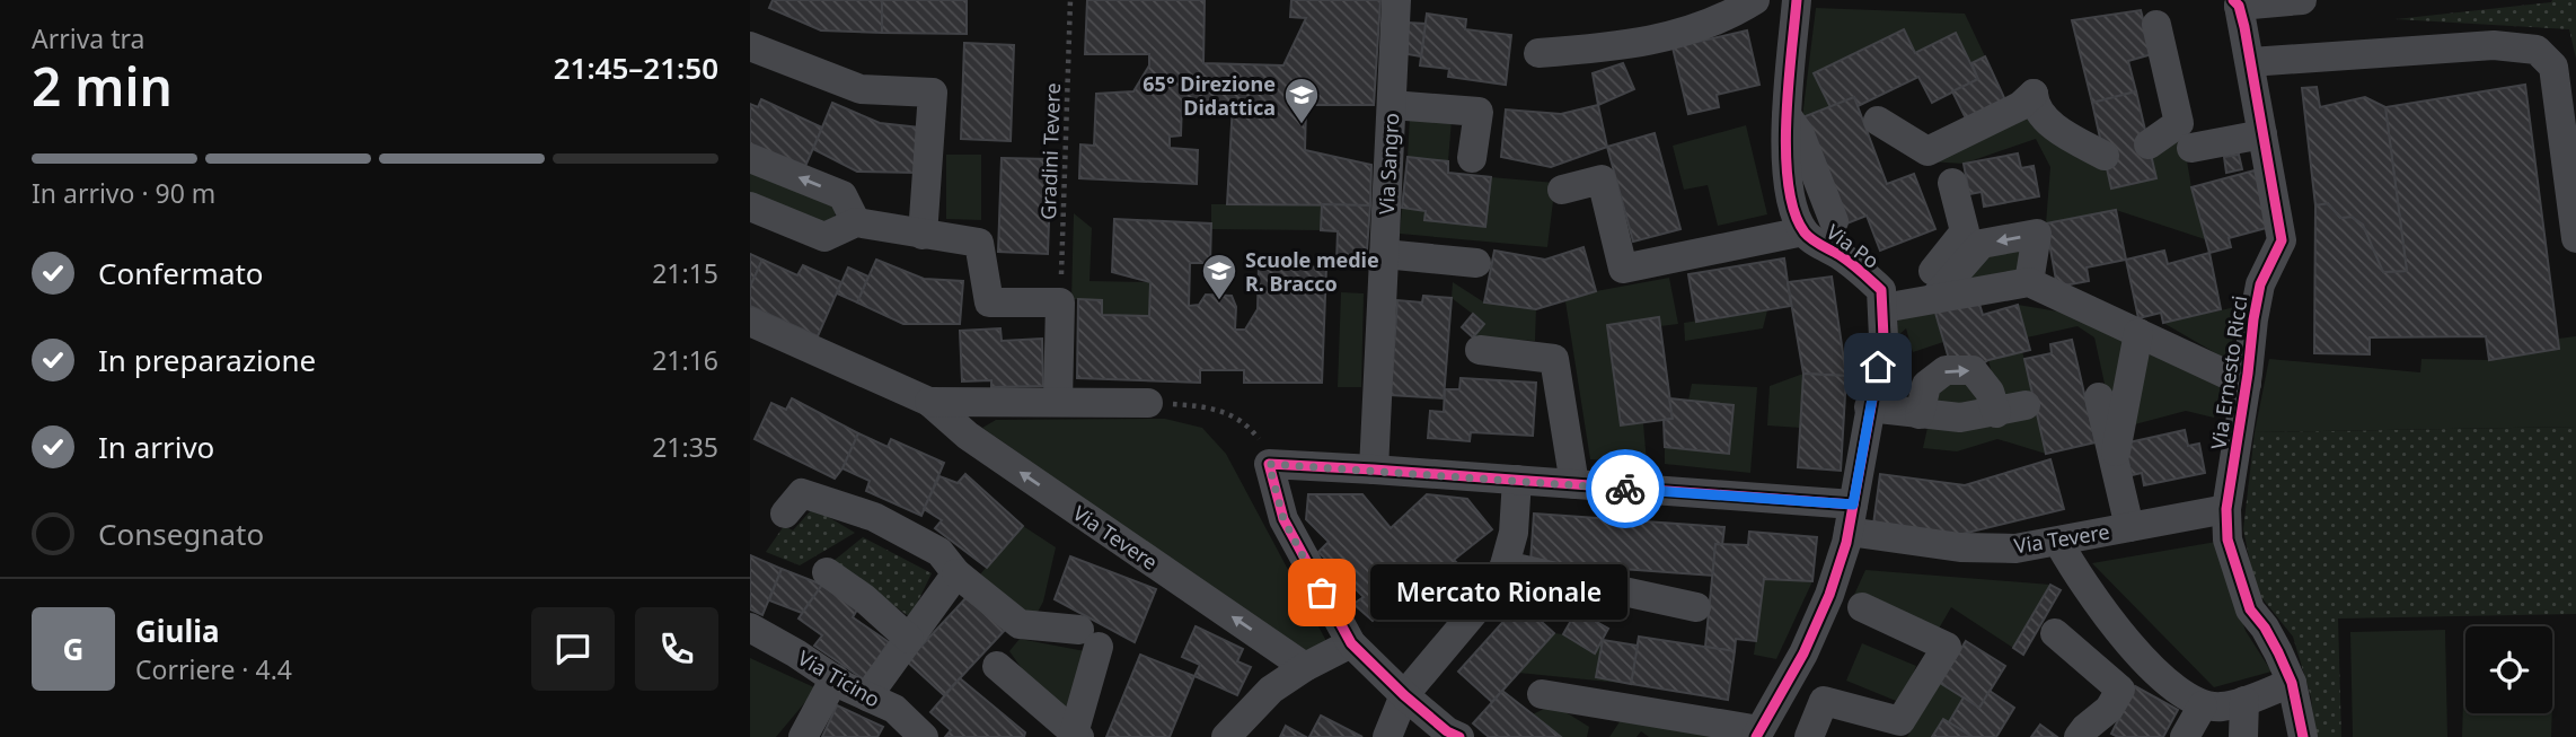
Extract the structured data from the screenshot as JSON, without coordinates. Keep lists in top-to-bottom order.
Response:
{
  "streets": {
    "street": [
      "Via Sangro",
      "Via Po",
      "Via Ernesto Ricci",
      "Via Tevere",
      "Via Ticino"
    ],
    "path": ["Gradini Tevere"]
  },
  "crossings": [
    ["Via Sangro", "Via Tevere"],
    ["Via Ernesto Ricci", "Via Tevere"]
  ],
  "places": {
    "school or university": ["65° Direzione Didattica", "Scuole medie R. Bracco"],
    "other": ["Mercato Rionale"]
  },
  "page": {
    "heading": ["2 min", "Arriva tra", "21:45–21:50"],
    "panel": ["Giulia", "Corriere · 4.4"],
    "bar": "In arrivo · 90 m",
    "list": [
      ["Confermato", "21:15"],
      ["In preparazione", "21:16"],
      ["In arrivo", "21:35"],
      "Consegnato"
    ],
    "bubble": "Mercato Rionale",
    "round": "G"
  }
}
